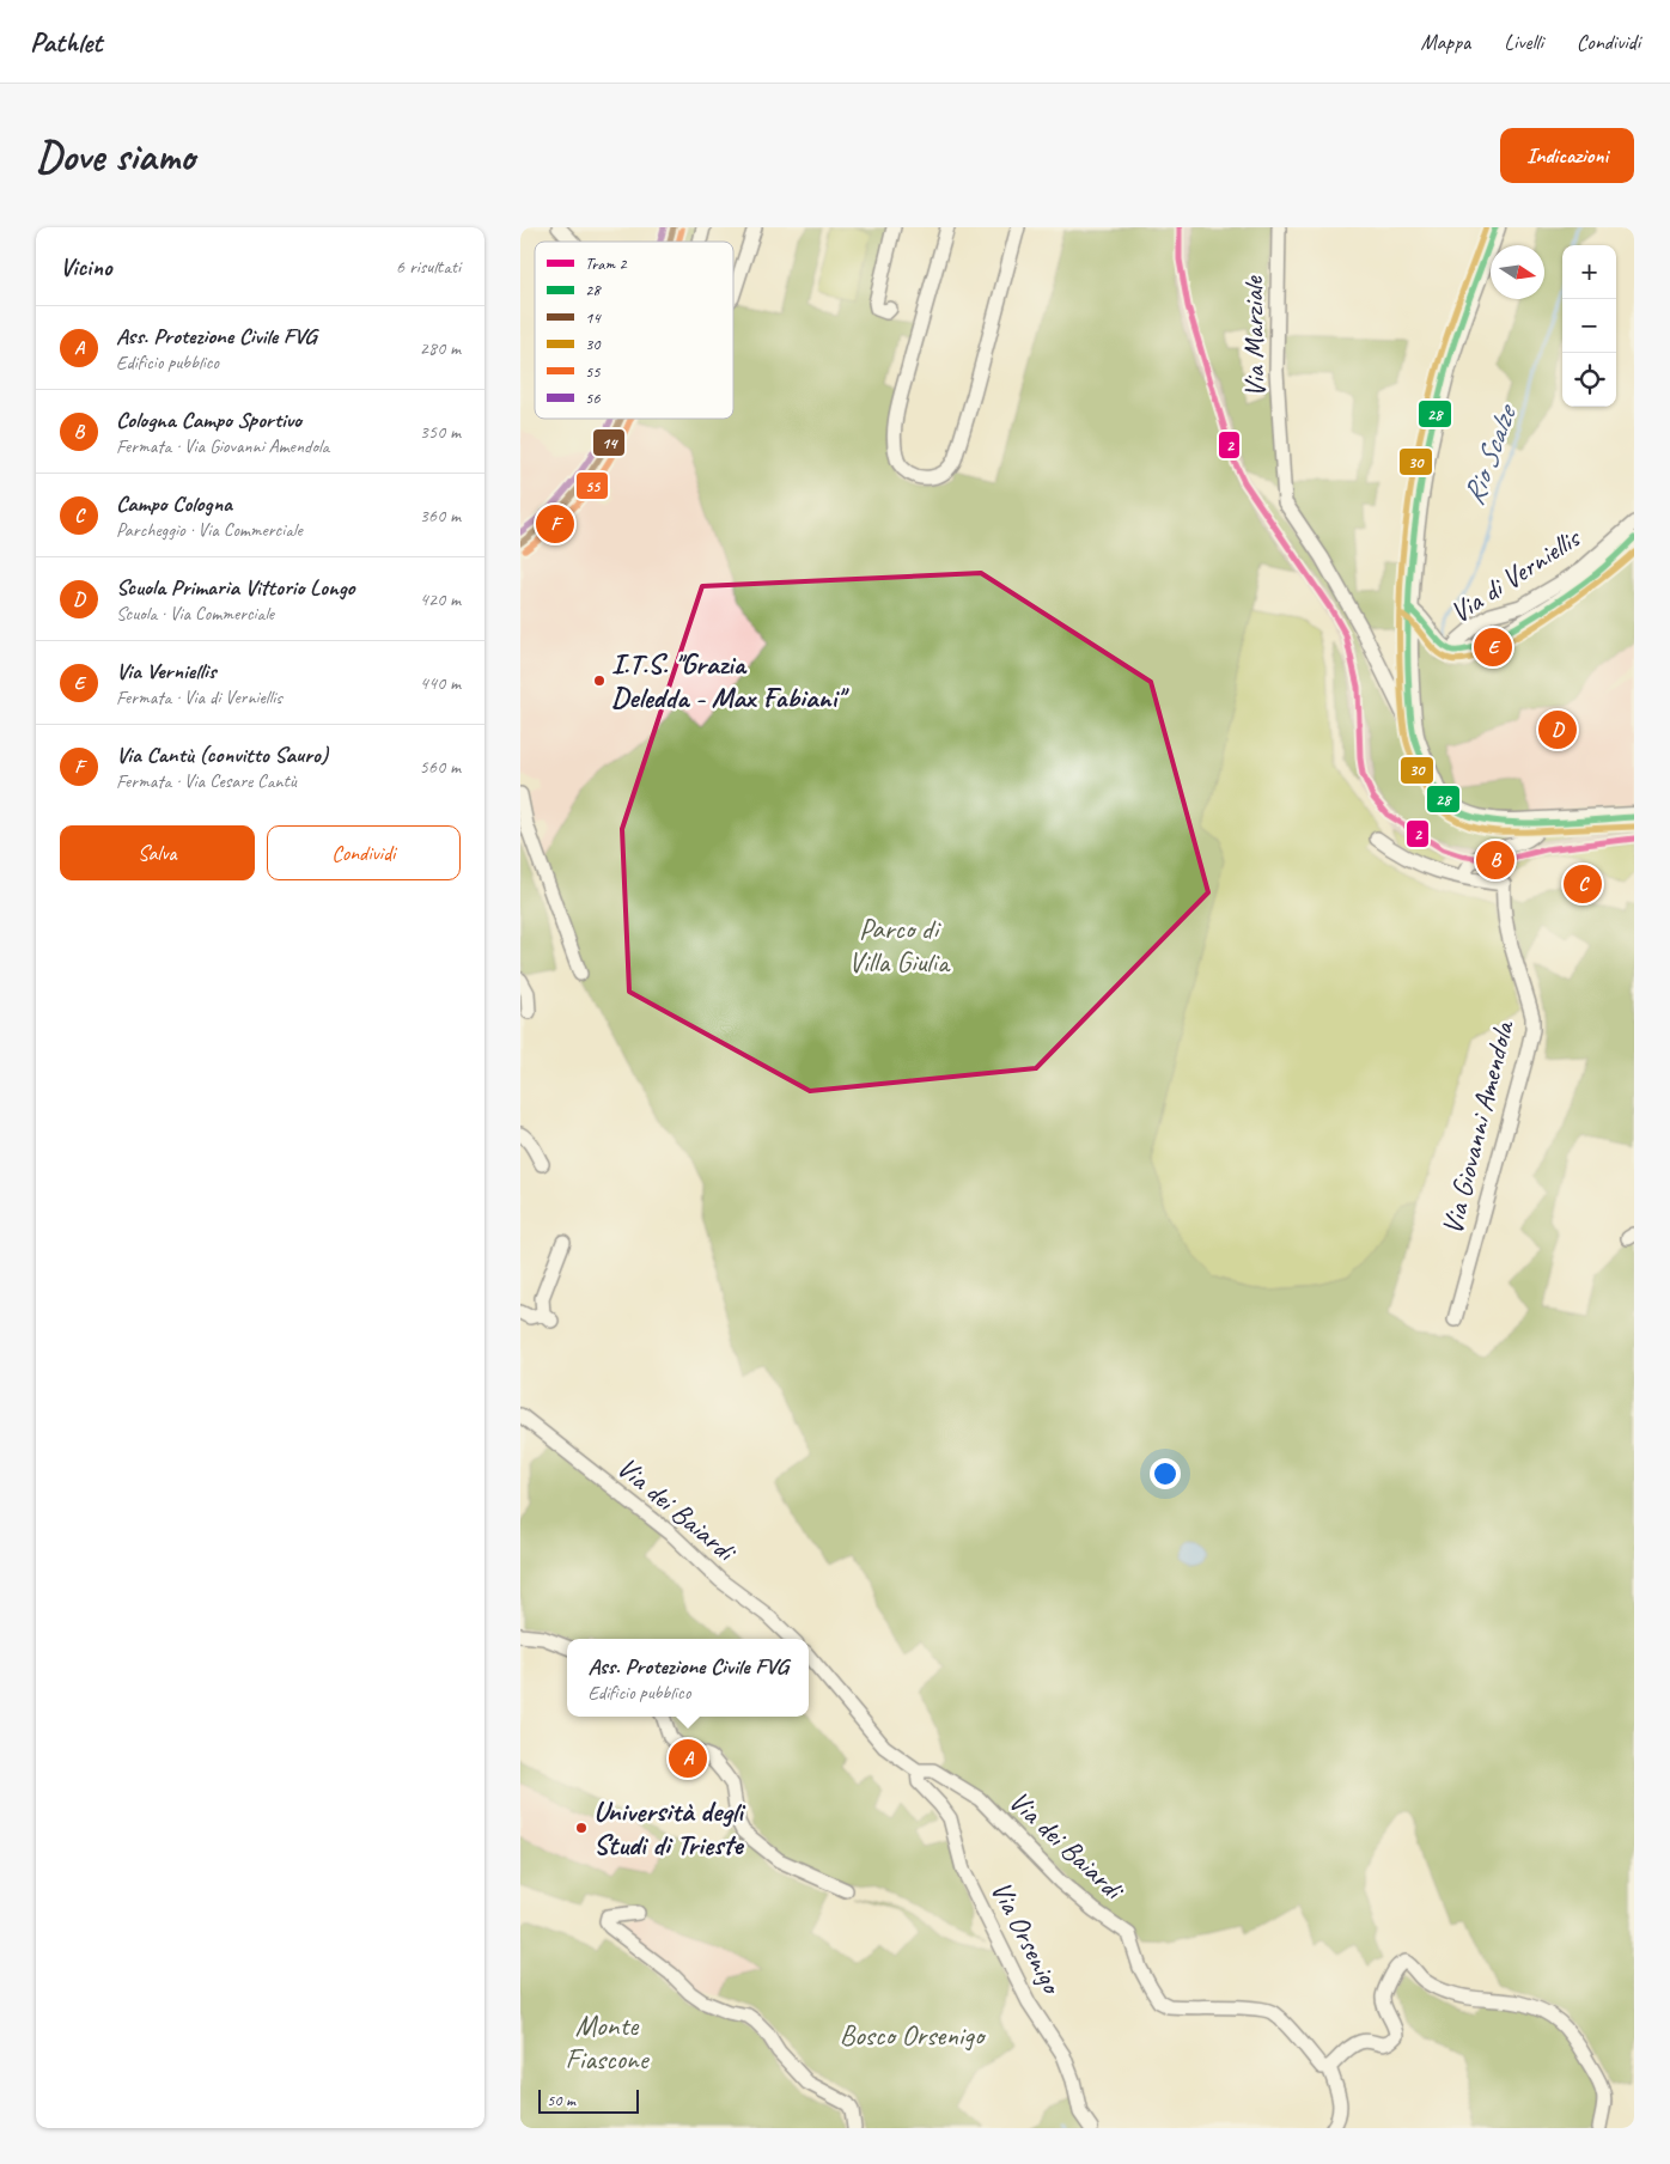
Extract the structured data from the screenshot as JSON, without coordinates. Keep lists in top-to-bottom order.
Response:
{
  "streets": {
    "street": [
      "Via Marziale",
      "Via di Verniellis",
      "Via Giovanni Amendola",
      "Via dei Baiardi",
      "Via Orsenigo"
    ]
  },
  "crossings": [
    ["Via dei Baiardi", "Via Orsenigo"]
  ],
  "water": ["Rio Scalze"],
  "parks": ["Parco di Villa Giulia", "Monte Fiascone", "Bosco Orsenigo"],
  "places": ["I.T.S. \"Grazia Deledda - Max Fabiani\"", "Università degli Studi di Trieste"],
  "lines": [
    "tram line 2",
    "transit line 28",
    "transit line 14",
    "transit line 30",
    "transit line 56",
    "transit line 55"
  ],
  "legend": [
    "Tram 2",
    "28",
    "14",
    "30",
    "55",
    "56"
  ],
  "scale_bar": "50 m",
  "north": "right",
  "page": {
    "header": "Pathlet",
    "nav": ["Mappa", "Livelli", "Condividi"],
    "buttons": [
      "Indicazioni",
      ["Salva", "Condividi"]
    ],
    "title": "Dove siamo",
    "heading": ["Vicino", "6 risultati"],
    "map_buttons": ["+", "−"],
    "list": [
      {
        "mark": "A",
        "name": "Ass. Protezione Civile FVG",
        "note": "Edificio pubblico",
        "value": "280 m"
      },
      {
        "mark": "B",
        "name": "Cologna Campo Sportivo",
        "note": "Fermata · Via Giovanni Amendola",
        "value": "350 m"
      },
      {
        "mark": "C",
        "name": "Campo Cologna",
        "note": "Parcheggio · Via Commerciale",
        "value": "360 m"
      },
      {
        "mark": "D",
        "name": "Scuola Primaria Vittorio Longo",
        "note": "Scuola · Via Commerciale",
        "value": "420 m"
      },
      {
        "mark": "E",
        "name": "Via Verniellis",
        "note": "Fermata · Via di Verniellis",
        "value": "440 m"
      },
      {
        "mark": "F",
        "name": "Via Cantù (convitto Sauro)",
        "note": "Fermata · Via Cesare Cantù",
        "value": "560 m"
      }
    ],
    "pins": [
      "F",
      "E",
      "D",
      "B",
      "C",
      "A"
    ],
    "popup": ["Ass. Protezione Civile FVG", "Edificio pubblico"],
    "scale": "50 m"
  }
}
